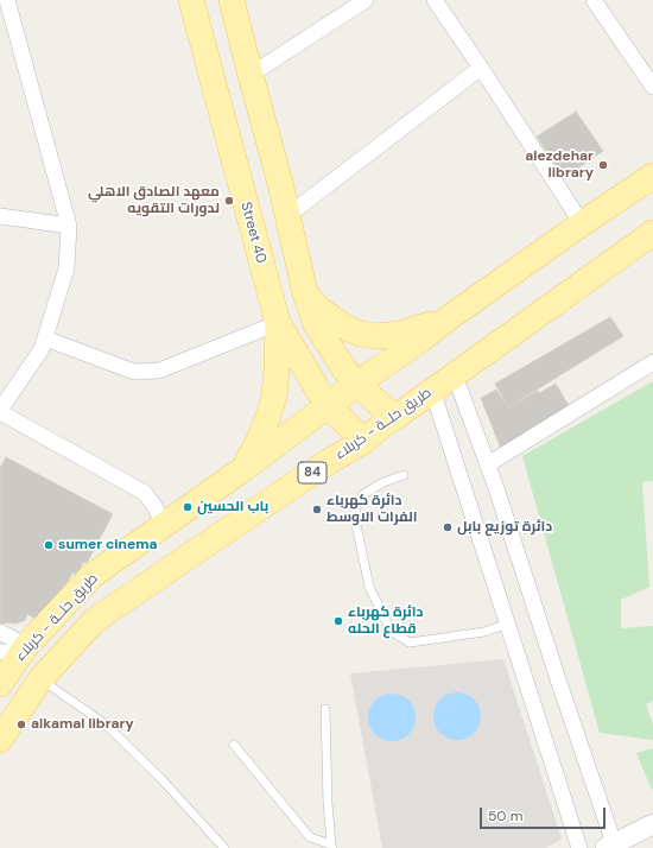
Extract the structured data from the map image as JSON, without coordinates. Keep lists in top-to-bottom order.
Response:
{
  "streets": {
    "main road": ["Street 40", "طريق حلــة - كربلاء", "84"]
  },
  "crossings": [
    ["Street 40", "طريق حلــة - كربلاء"]
  ],
  "places": [
    "alezdehar library",
    "معهد الصادق الاهلي لدورات التقويه",
    "باب الحسين",
    "دائرة كهرباء الفرات الاوسط",
    "دائرة توزيع بابل",
    "sumer cinema",
    "دائرة كهرباء قطاع الحله",
    "alkamal library"
  ],
  "scale_bar": "50 m"
}
